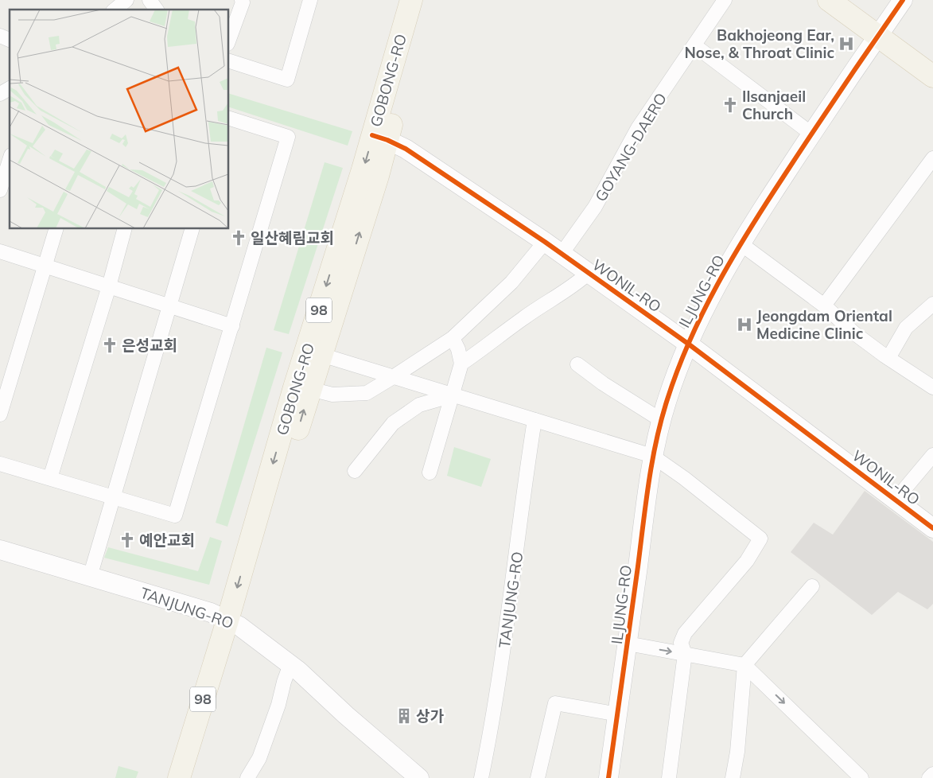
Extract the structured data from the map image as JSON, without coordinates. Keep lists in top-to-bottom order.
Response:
{
  "streets": {
    "main road": ["GOBONG-RO", "98"],
    "street": [
      "GOYANG-DAERO",
      "WONIL-RO",
      "ILJUNG-RO",
      "TANJUNG-RO"
    ]
  },
  "crossings": [
    ["GOBONG-RO", "WONIL-RO"],
    ["GOBONG-RO", "TANJUNG-RO"],
    ["GOYANG-DAERO", "WONIL-RO"],
    ["WONIL-RO", "ILJUNG-RO"]
  ],
  "places": {
    "hospital": ["Bakhojeong Ear, Nose, & Throat Clinic", "Jeongdam Oriental Medicine Clinic"],
    "church": [
      "Ilsanjaeil Church",
      "일산혜림교회",
      "은성교회",
      "예안교회"
    ],
    "building": ["상가"]
  }
}
